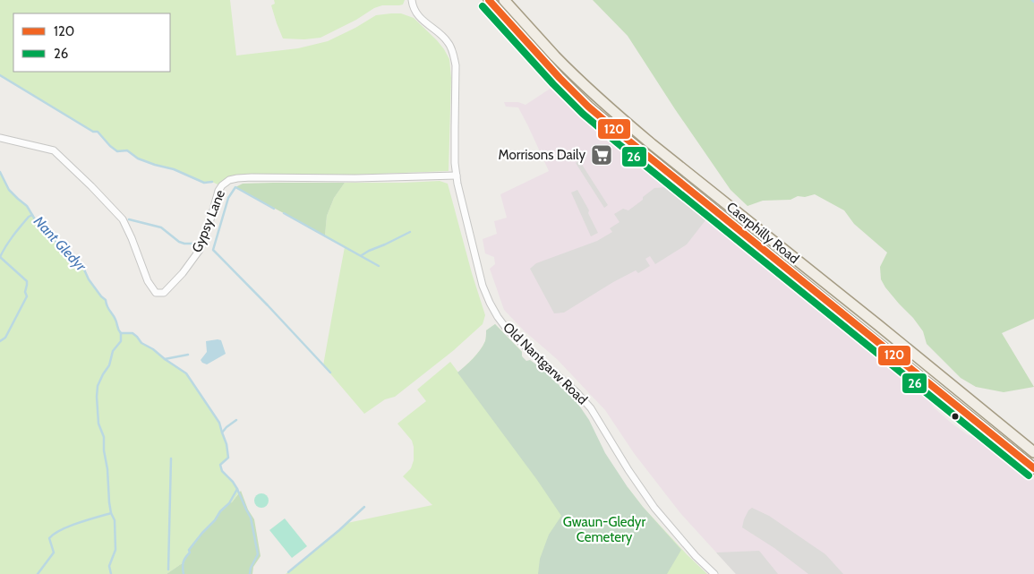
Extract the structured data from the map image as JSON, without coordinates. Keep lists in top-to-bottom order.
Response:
{
  "streets": {
    "main road": ["Caerphilly Road"],
    "street": ["Gypsy Lane", "Old Nantgarw Road"]
  },
  "crossings": [
    ["Gypsy Lane", "Old Nantgarw Road"]
  ],
  "water": ["Nant Gledyr"],
  "parks": ["Gwaun-Gledyr Cemetery"],
  "places": {
    "supermarket": ["Morrisons Daily"]
  },
  "lines": ["transit line 120", "transit line 26"],
  "legend": ["120", "26"]
}
